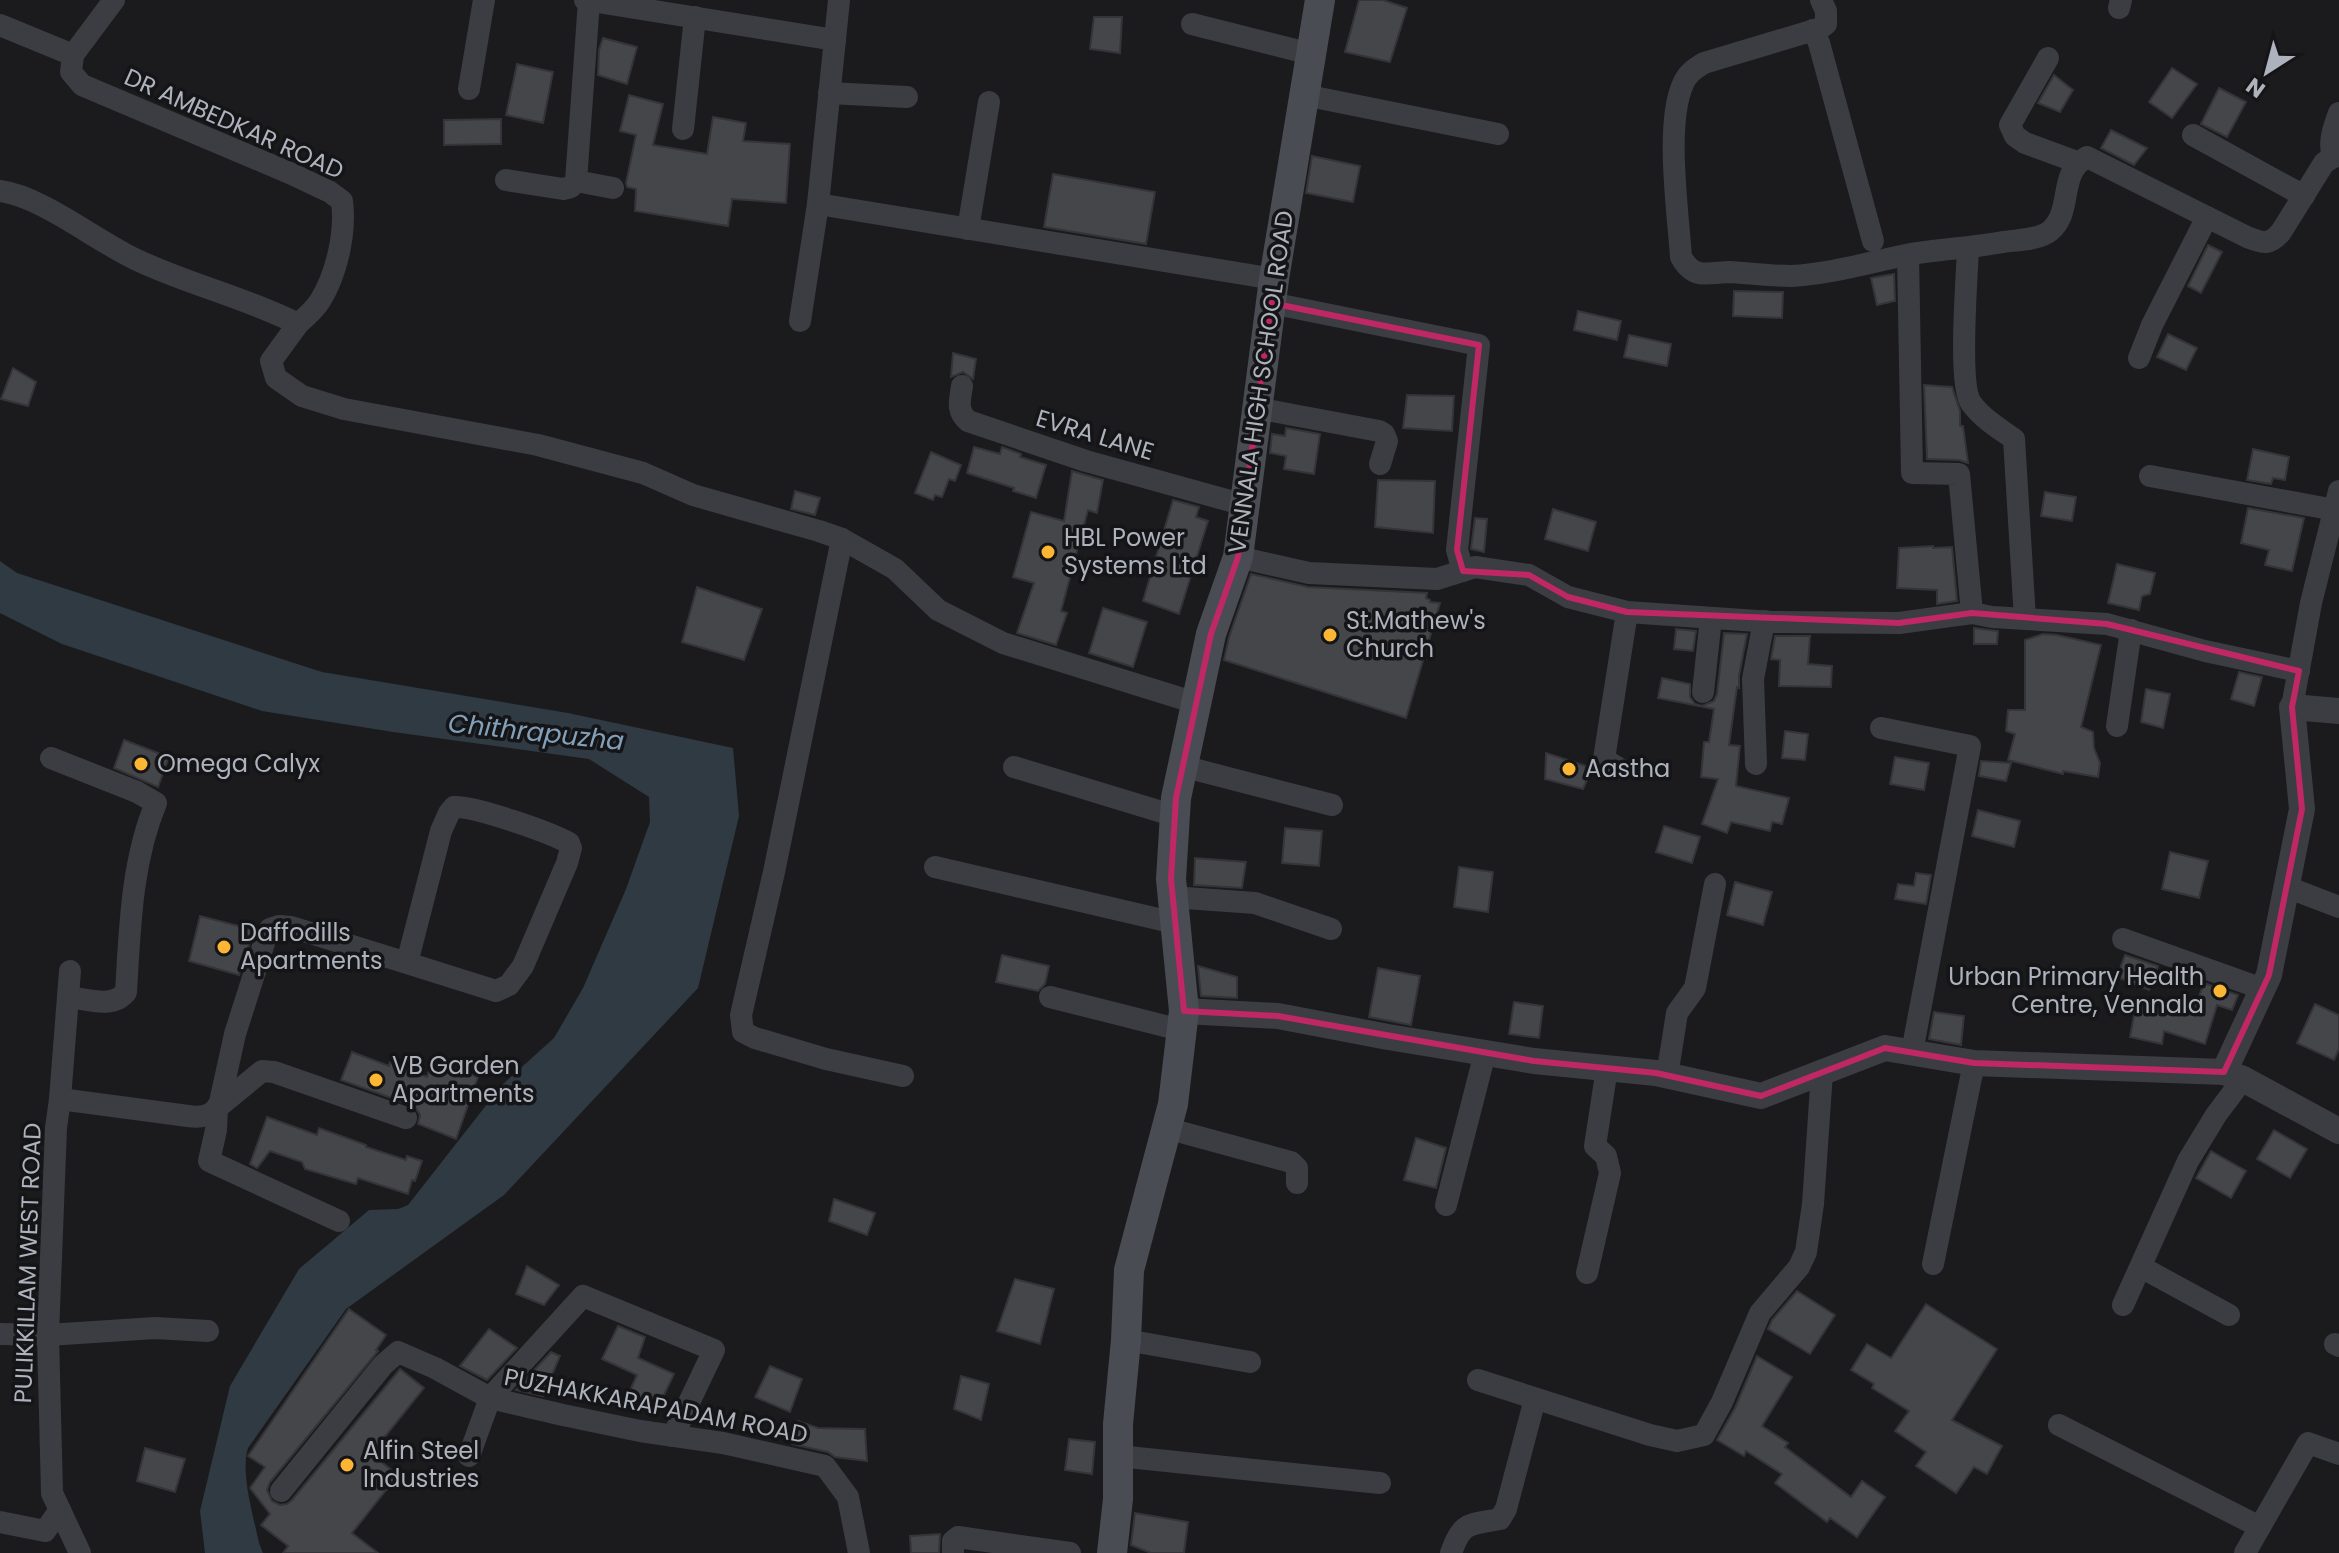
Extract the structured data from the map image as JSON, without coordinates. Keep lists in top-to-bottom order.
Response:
{
  "streets": {
    "main road": ["VENNALA HIGH SCHOOL ROAD"],
    "street": [
      "DR AMBEDKAR ROAD",
      "EVRA LANE",
      "PULIKKILLAM WEST ROAD",
      "PUZHAKKARAPADAM ROAD"
    ]
  },
  "crossings": [
    ["VENNALA HIGH SCHOOL ROAD", "EVRA LANE"]
  ],
  "water": ["Chithrapuzha"],
  "places": [
    "HBL Power Systems Ltd",
    "St.Mathew's Church",
    "Omega Calyx",
    "Aastha",
    "Daffodills Apartments",
    "Urban Primary Health Centre, Vennala",
    "VB Garden Apartments",
    "Alfin Steel Industries"
  ],
  "north": "bottom left"
}
